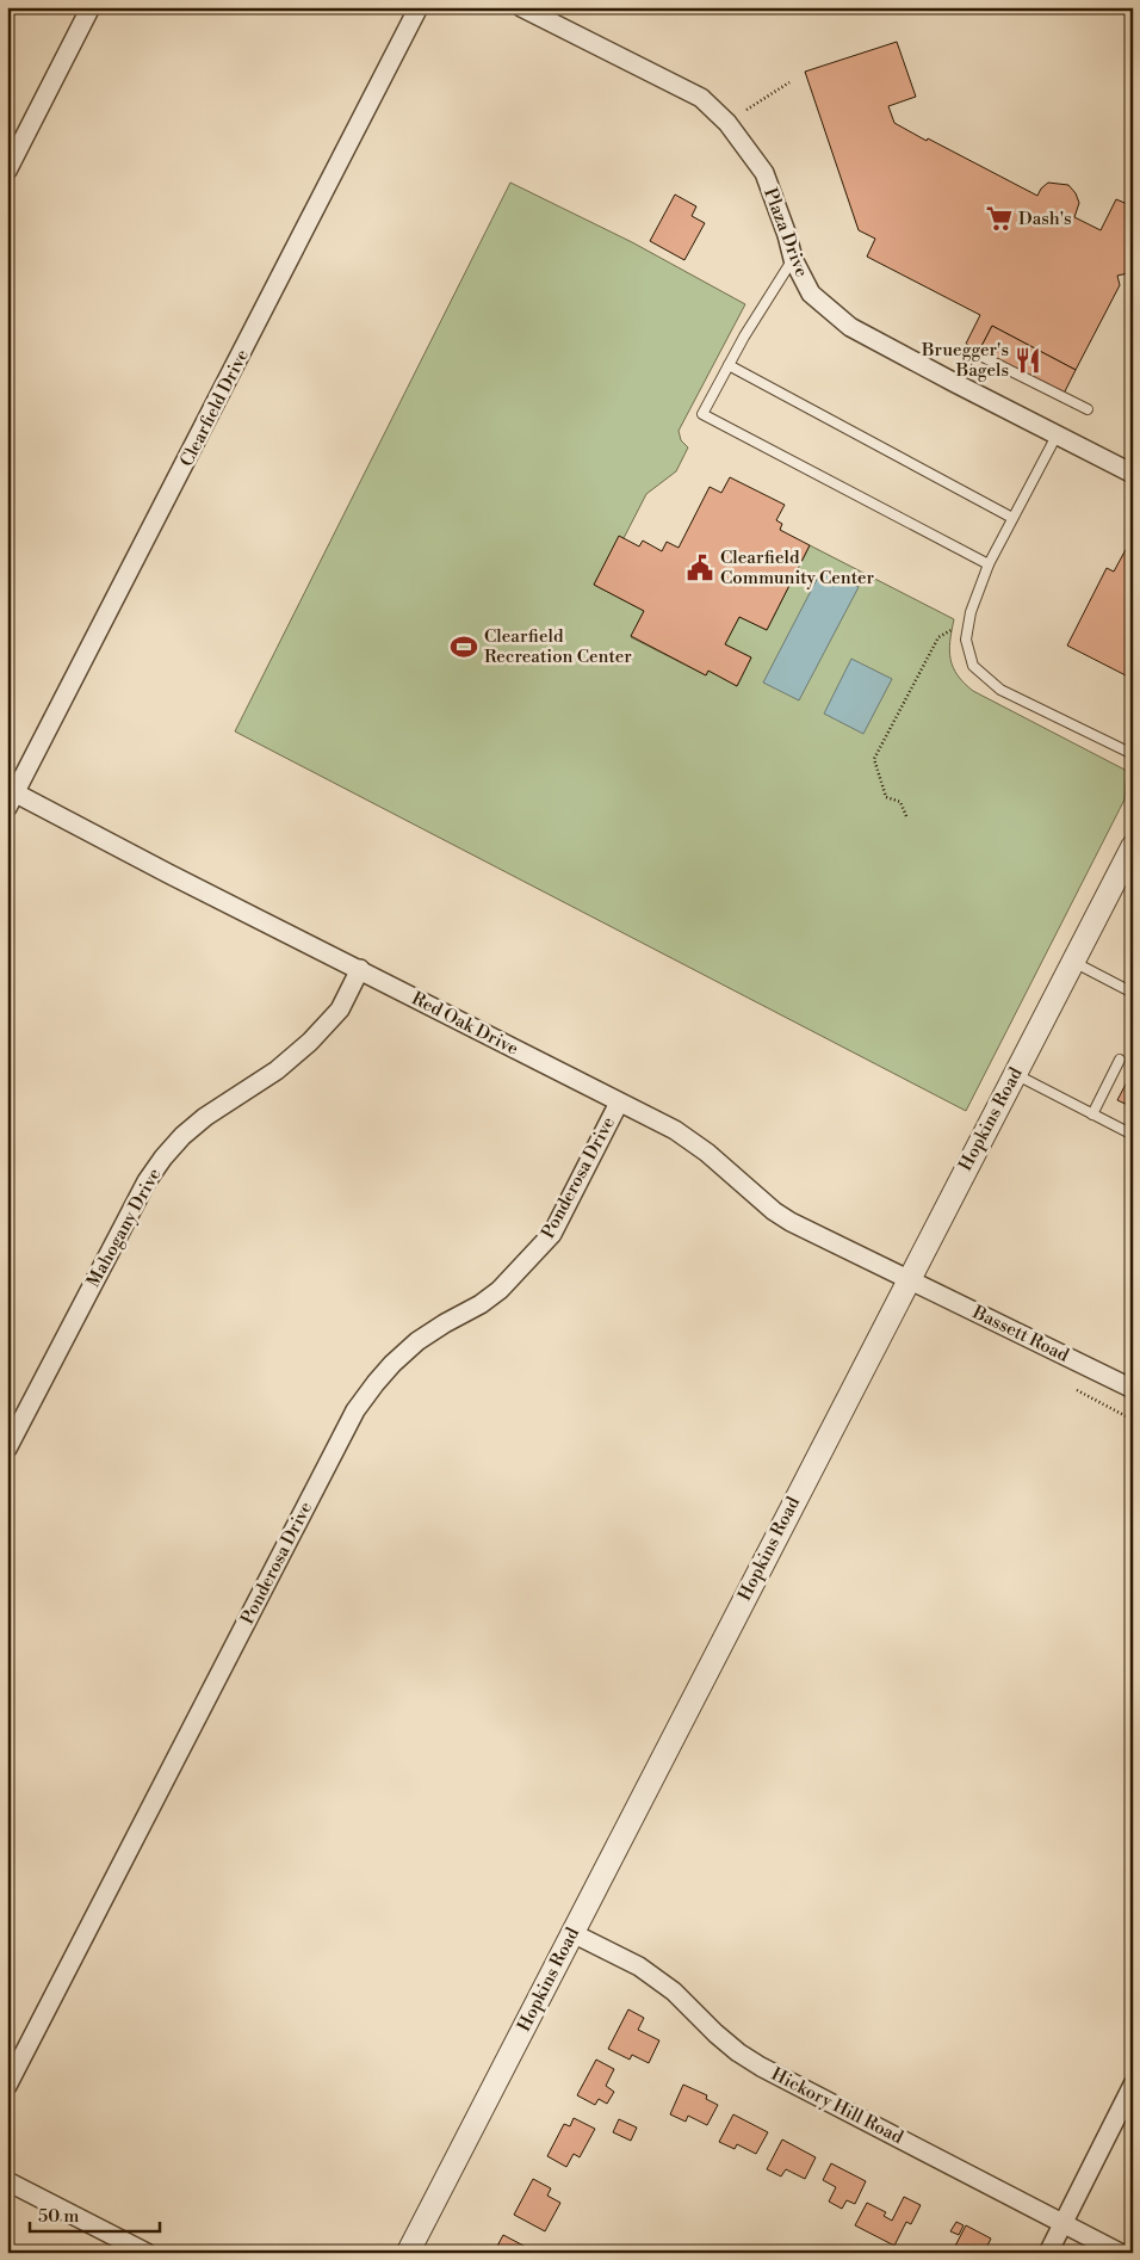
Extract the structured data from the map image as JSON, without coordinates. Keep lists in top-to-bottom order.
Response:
{
  "streets": {
    "street": [
      "Plaza Drive",
      "Clearfield Drive",
      "Red Oak Drive",
      "Hopkins Road",
      "Ponderosa Drive",
      "Mahogany Drive",
      "Bassett Road",
      "Hickory Hill Road"
    ]
  },
  "crossings": [
    ["Clearfield Drive", "Red Oak Drive"],
    ["Red Oak Drive", "Hopkins Road"],
    ["Red Oak Drive", "Ponderosa Drive"],
    ["Red Oak Drive", "Mahogany Drive"],
    ["Red Oak Drive", "Bassett Road"],
    ["Hopkins Road", "Bassett Road"],
    ["Hopkins Road", "Hickory Hill Road"]
  ],
  "places": {
    "supermarket": ["Dash's"],
    "restaurant": ["Bruegger's Bagels"],
    "public building": ["Clearfield Community Center"],
    "sports": ["Clearfield Recreation Center"]
  },
  "scale_bar": "50 m"
}
